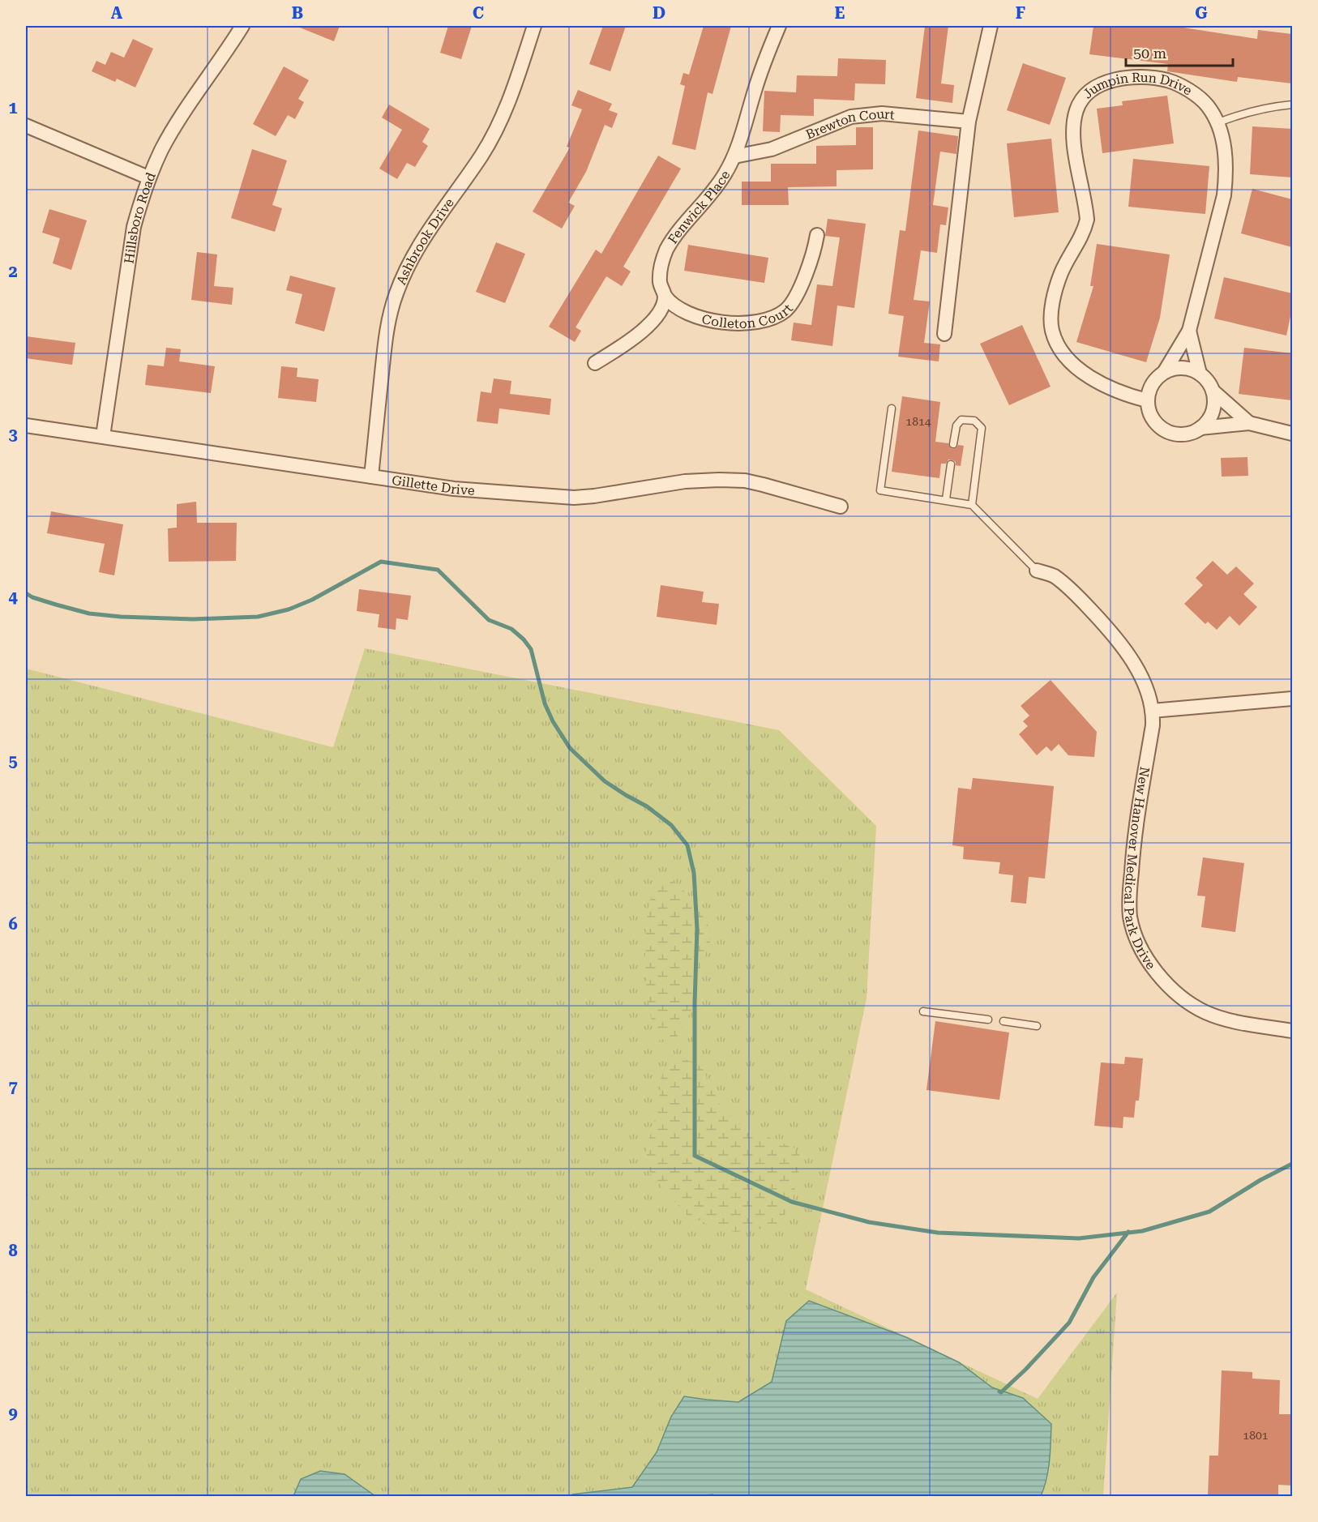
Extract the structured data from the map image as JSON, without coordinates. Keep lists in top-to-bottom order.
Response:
{
  "streets": {
    "street": [
      "Jumpin Run Drive",
      "Brewton Court",
      "Fenwick Place",
      "Hillsboro Road",
      "Ashbrook Drive",
      "Colleton Court",
      "Gillette Drive",
      "New Hanover Medical Park Drive"
    ]
  },
  "crossings": [
    ["Brewton Court", "Fenwick Place"],
    ["Fenwick Place", "Colleton Court"],
    ["Hillsboro Road", "Gillette Drive"],
    ["Ashbrook Drive", "Gillette Drive"]
  ],
  "house_numbers": ["1814", "1801"],
  "scale_bar": "50 m",
  "grid": {
    "columns": [
      "A",
      "B",
      "C",
      "D",
      "E",
      "F",
      "G"
    ],
    "rows": [
      "1",
      "2",
      "3",
      "4",
      "5",
      "6",
      "7",
      "8",
      "9"
    ]
  }
}
